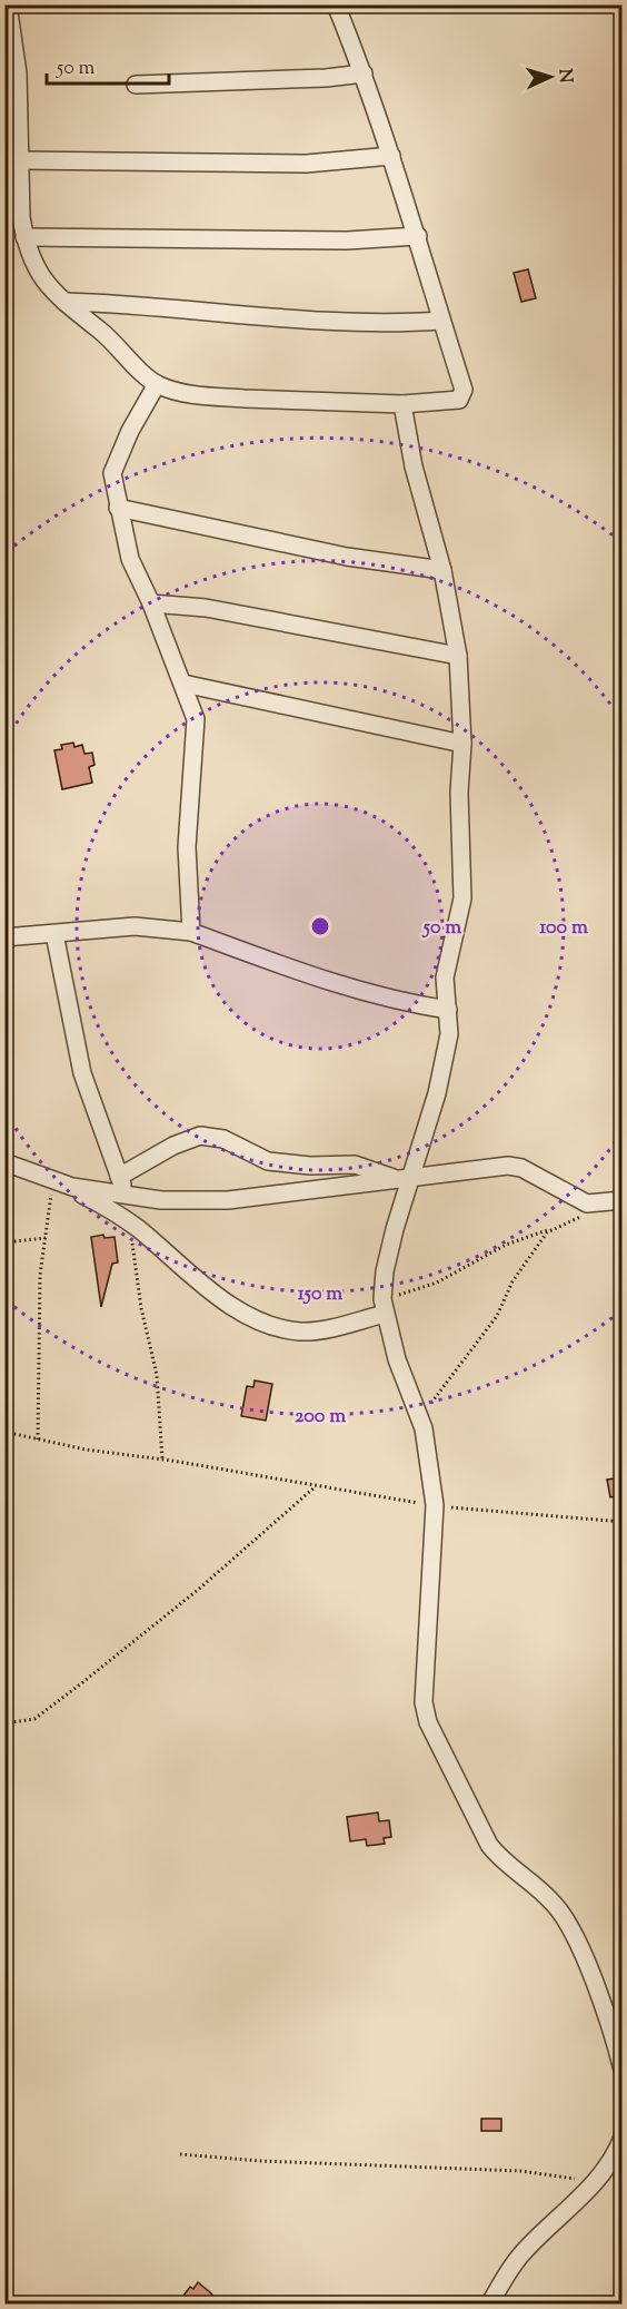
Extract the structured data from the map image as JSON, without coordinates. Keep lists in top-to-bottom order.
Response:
{
  "scale_bar": "50 m",
  "north": "right",
  "rings": [
    "50 m",
    "100 m",
    "150 m",
    "200 m"
  ]
}
